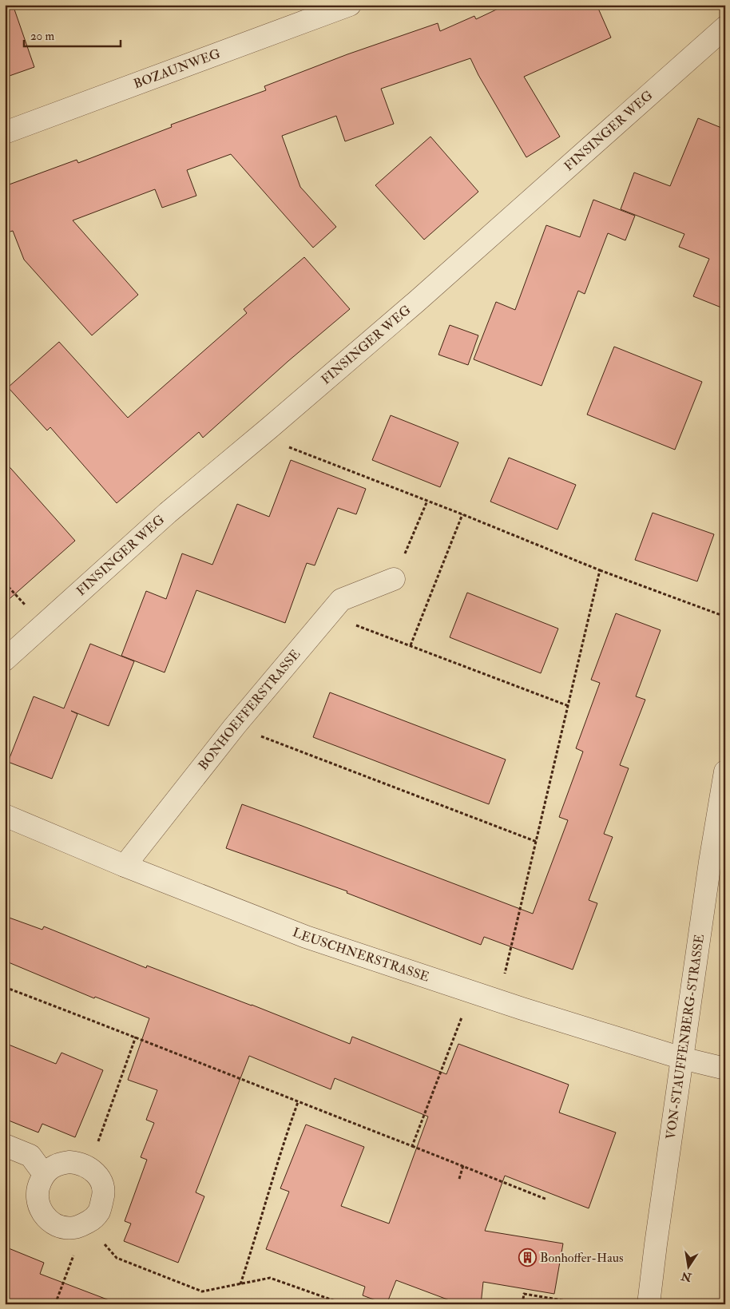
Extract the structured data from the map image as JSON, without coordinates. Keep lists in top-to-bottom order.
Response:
{
  "streets": {
    "street": [
      "BOZAUNWEG",
      "FINSINGER WEG",
      "BONHOEFFERSTRASSE",
      "LEUSCHNERSTRASSE",
      "VON-STAUFFENBERG-STRASSE"
    ]
  },
  "crossings": [
    ["BONHOEFFERSTRASSE", "LEUSCHNERSTRASSE"],
    ["LEUSCHNERSTRASSE", "VON-STAUFFENBERG-STRASSE"]
  ],
  "places": {
    "building": ["Bonhoffer-Haus"]
  },
  "scale_bar": "20 m",
  "north": "bottom"
}
